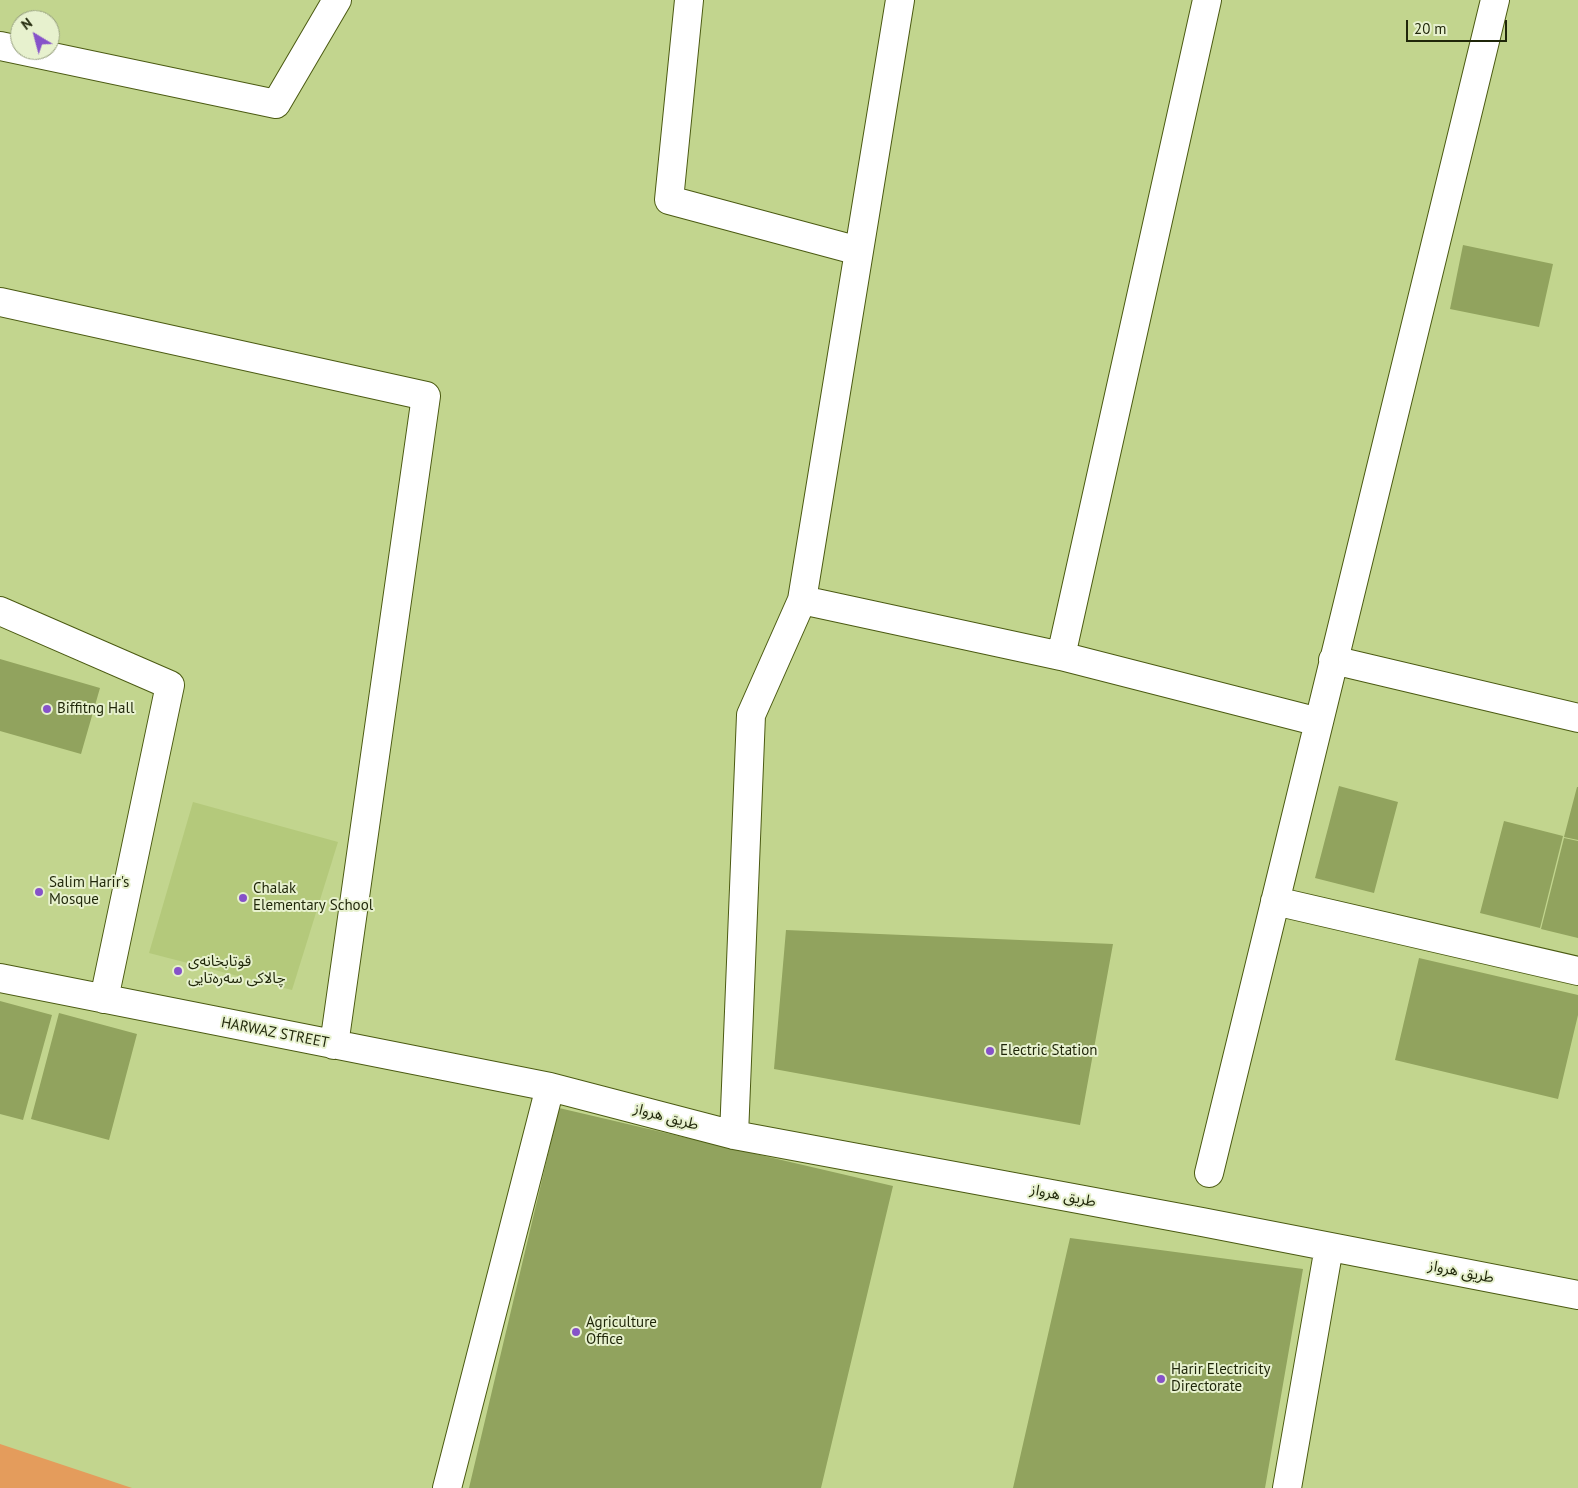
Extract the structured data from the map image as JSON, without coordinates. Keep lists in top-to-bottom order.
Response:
{
  "streets": {
    "street": ["HARWAZ STREET", "طريق هرواز"]
  },
  "crossings": [
    ["HARWAZ STREET", "طريق هرواز"]
  ],
  "places": [
    "Biffitng Hall",
    "Salim Harir's Mosque",
    "Chalak Elementary School",
    "قوتابخانەی چالاکی سەرەتایی",
    "Electric Station",
    "Agriculture Office",
    "Harir Electricity Directorate"
  ],
  "scale_bar": "20 m",
  "north": "top left"
}
